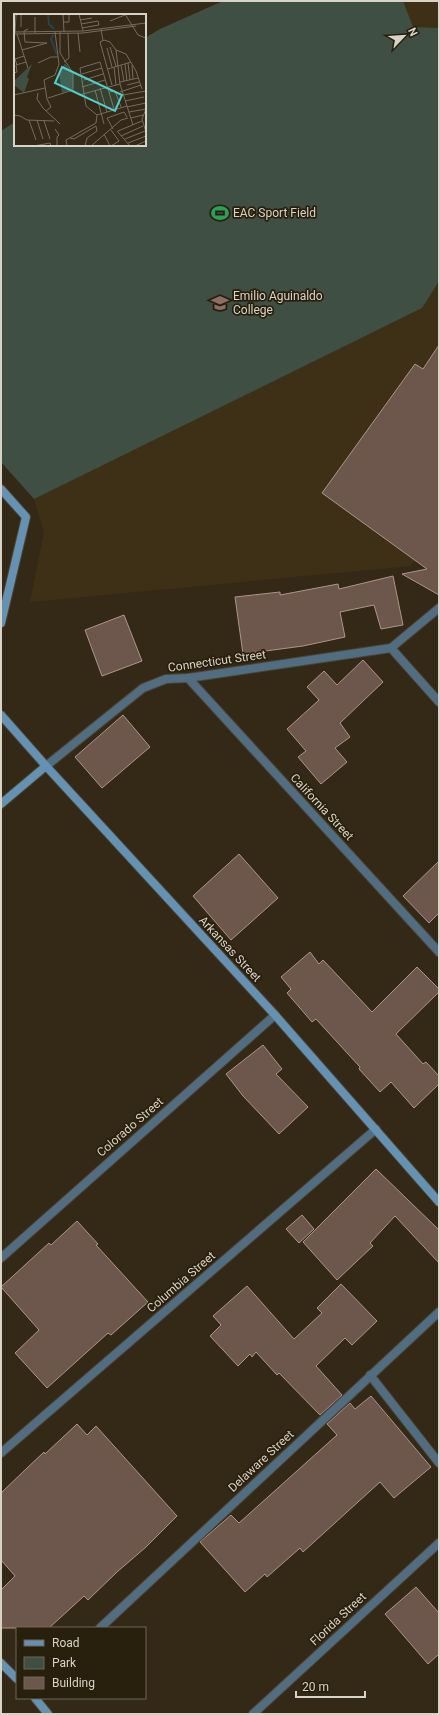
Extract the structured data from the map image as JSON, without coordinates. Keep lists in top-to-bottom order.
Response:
{
  "streets": {
    "street": [
      "Connecticut Street",
      "California Street",
      "Arkansas Street",
      "Colorado Street",
      "Columbia Street",
      "Delaware Street",
      "Florida Street"
    ]
  },
  "crossings": [
    ["Connecticut Street", "California Street"],
    ["Connecticut Street", "Arkansas Street"],
    ["Arkansas Street", "Colorado Street"],
    ["Arkansas Street", "Columbia Street"]
  ],
  "places": {
    "sports": ["EAC Sport Field"],
    "school or university": ["Emilio Aguinaldo College"]
  },
  "legend": ["Road", "Park", "Building"],
  "scale_bar": "20 m",
  "north": "top right"
}
